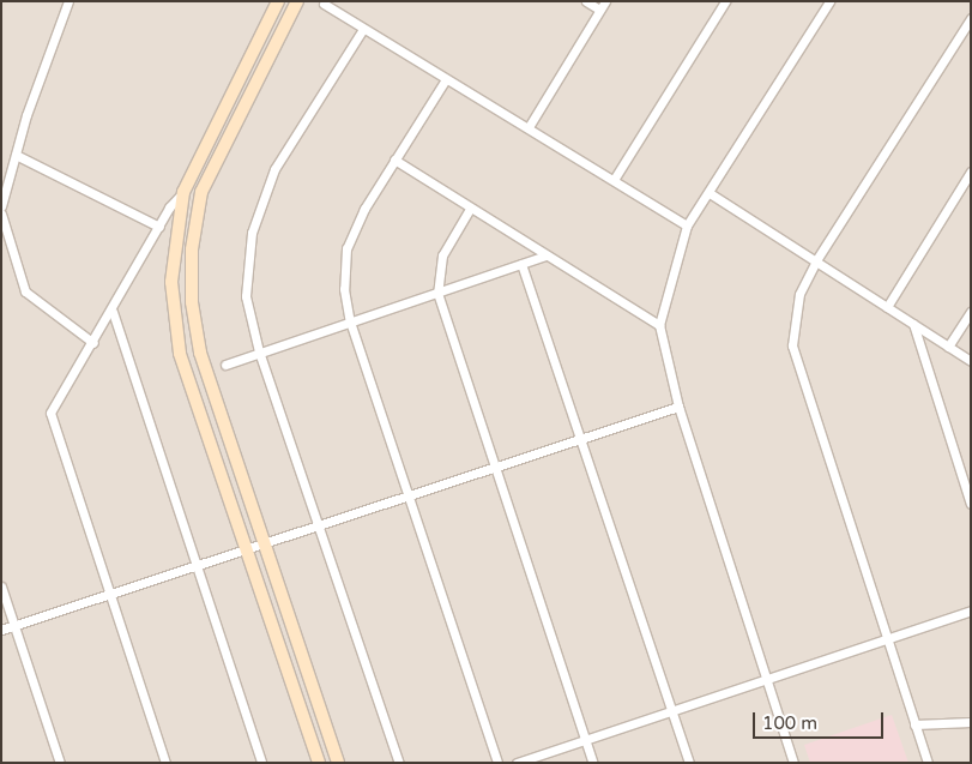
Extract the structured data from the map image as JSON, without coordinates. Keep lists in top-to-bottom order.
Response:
{
  "scale_bar": "100 m"
}
